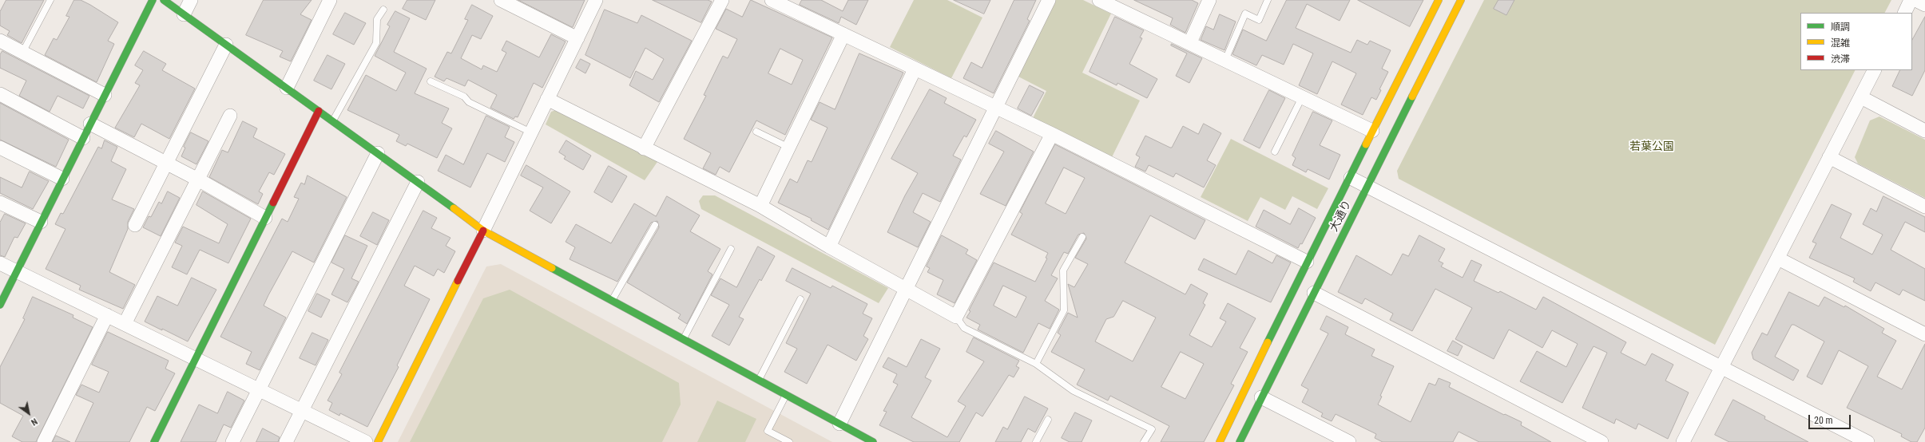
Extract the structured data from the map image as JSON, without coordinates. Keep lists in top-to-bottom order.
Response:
{
  "streets": {
    "street": ["大通り"]
  },
  "parks": ["若葉公園"],
  "legend": ["順調", "混雑", "渋滞"],
  "scale_bar": "20 m",
  "north": "bottom right"
}
